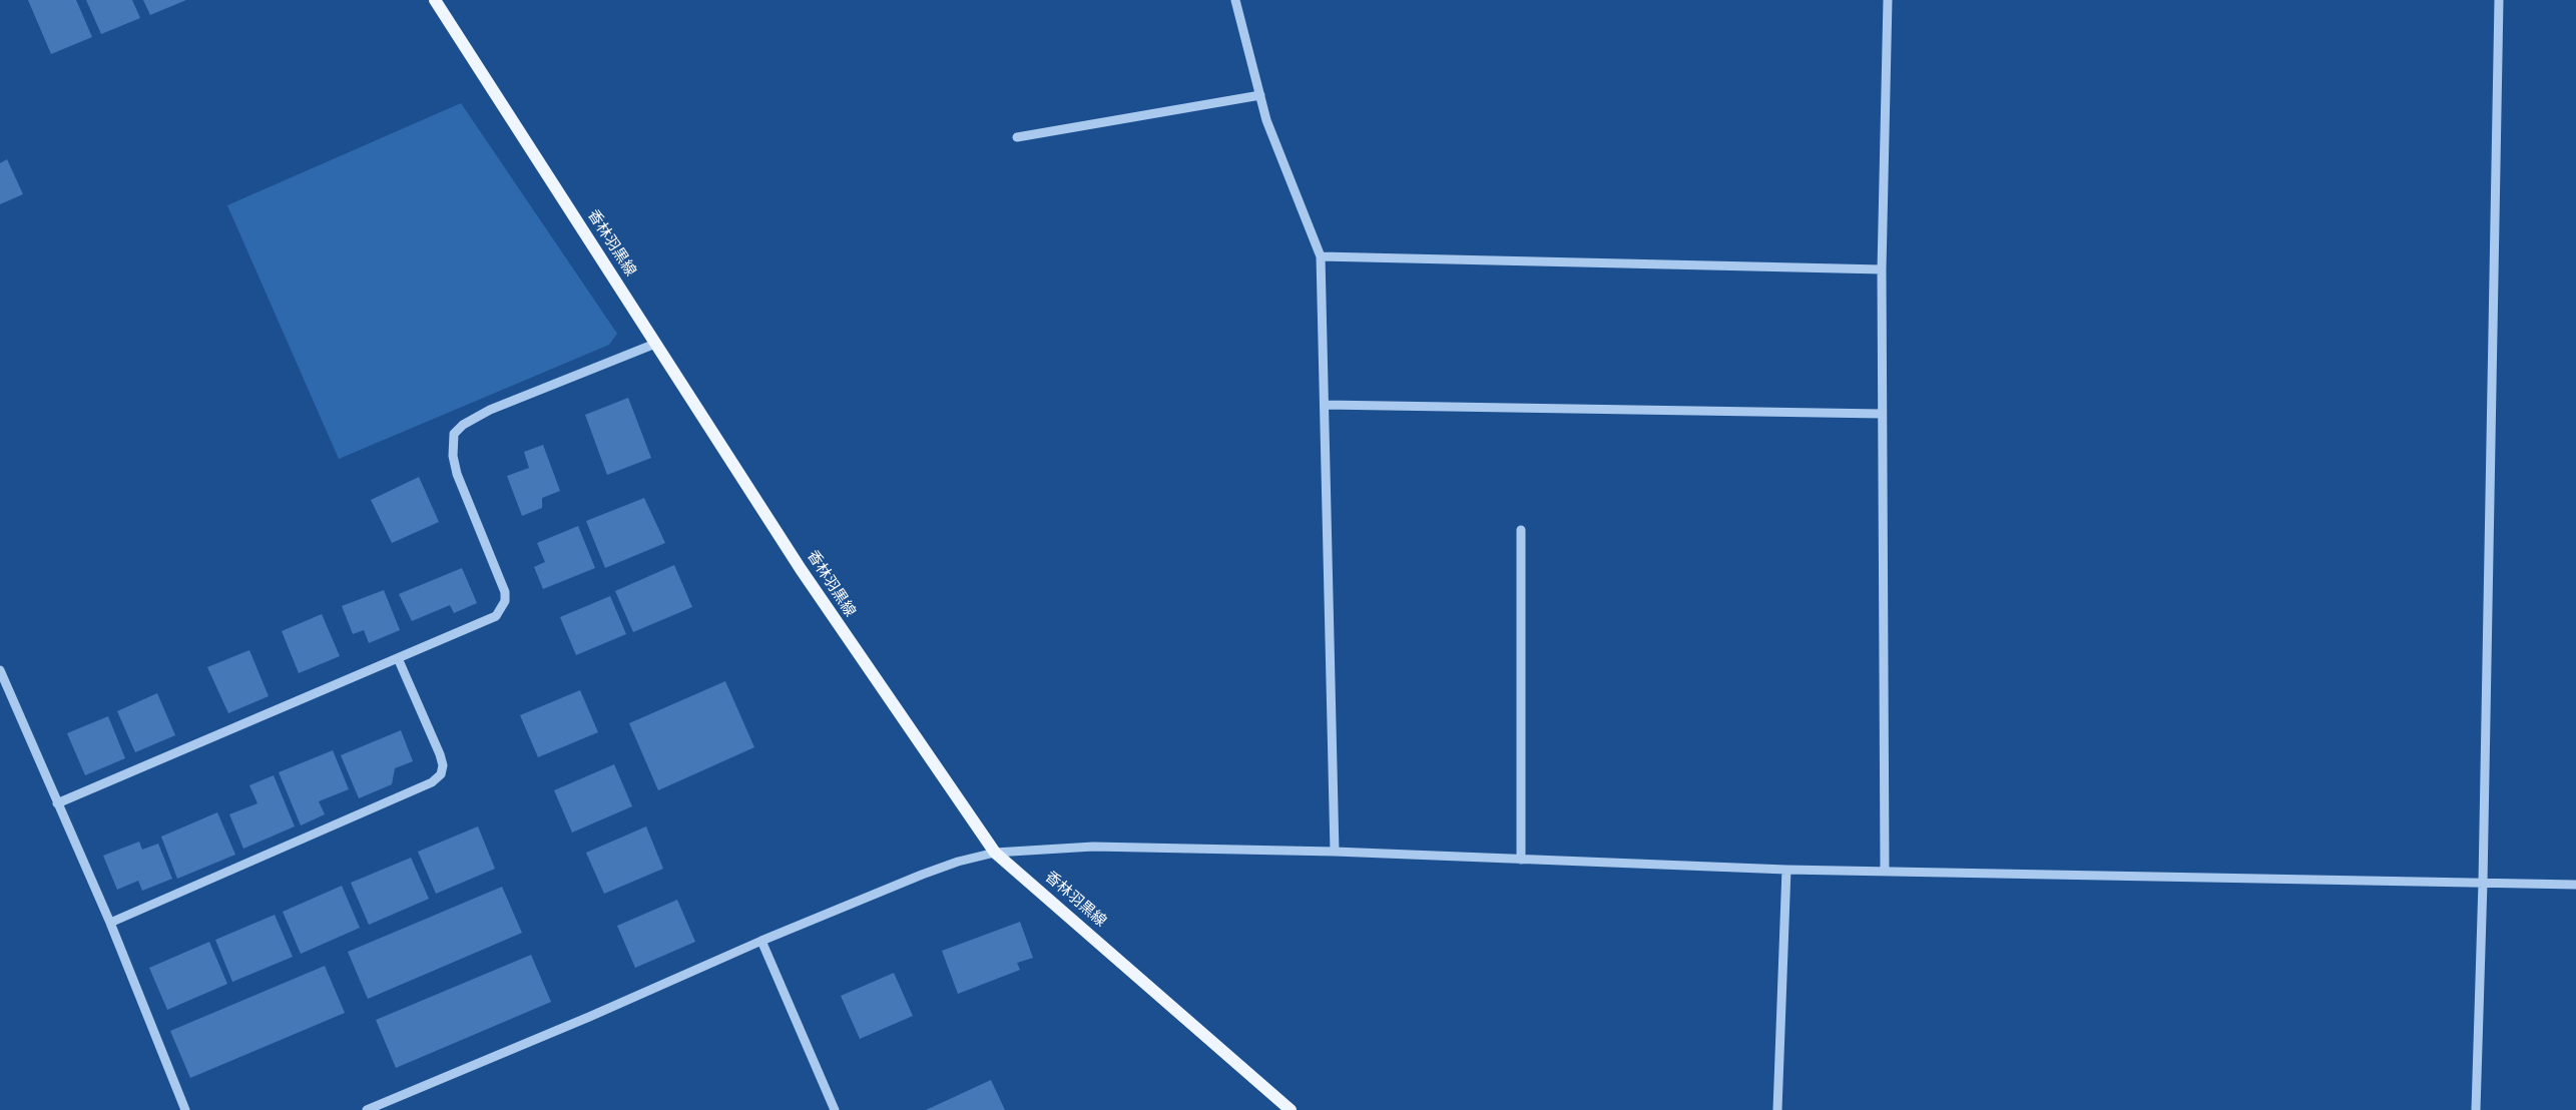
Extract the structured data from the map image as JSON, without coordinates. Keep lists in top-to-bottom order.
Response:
{
  "streets": {
    "main road": ["香林羽黒線"]
  }
}
